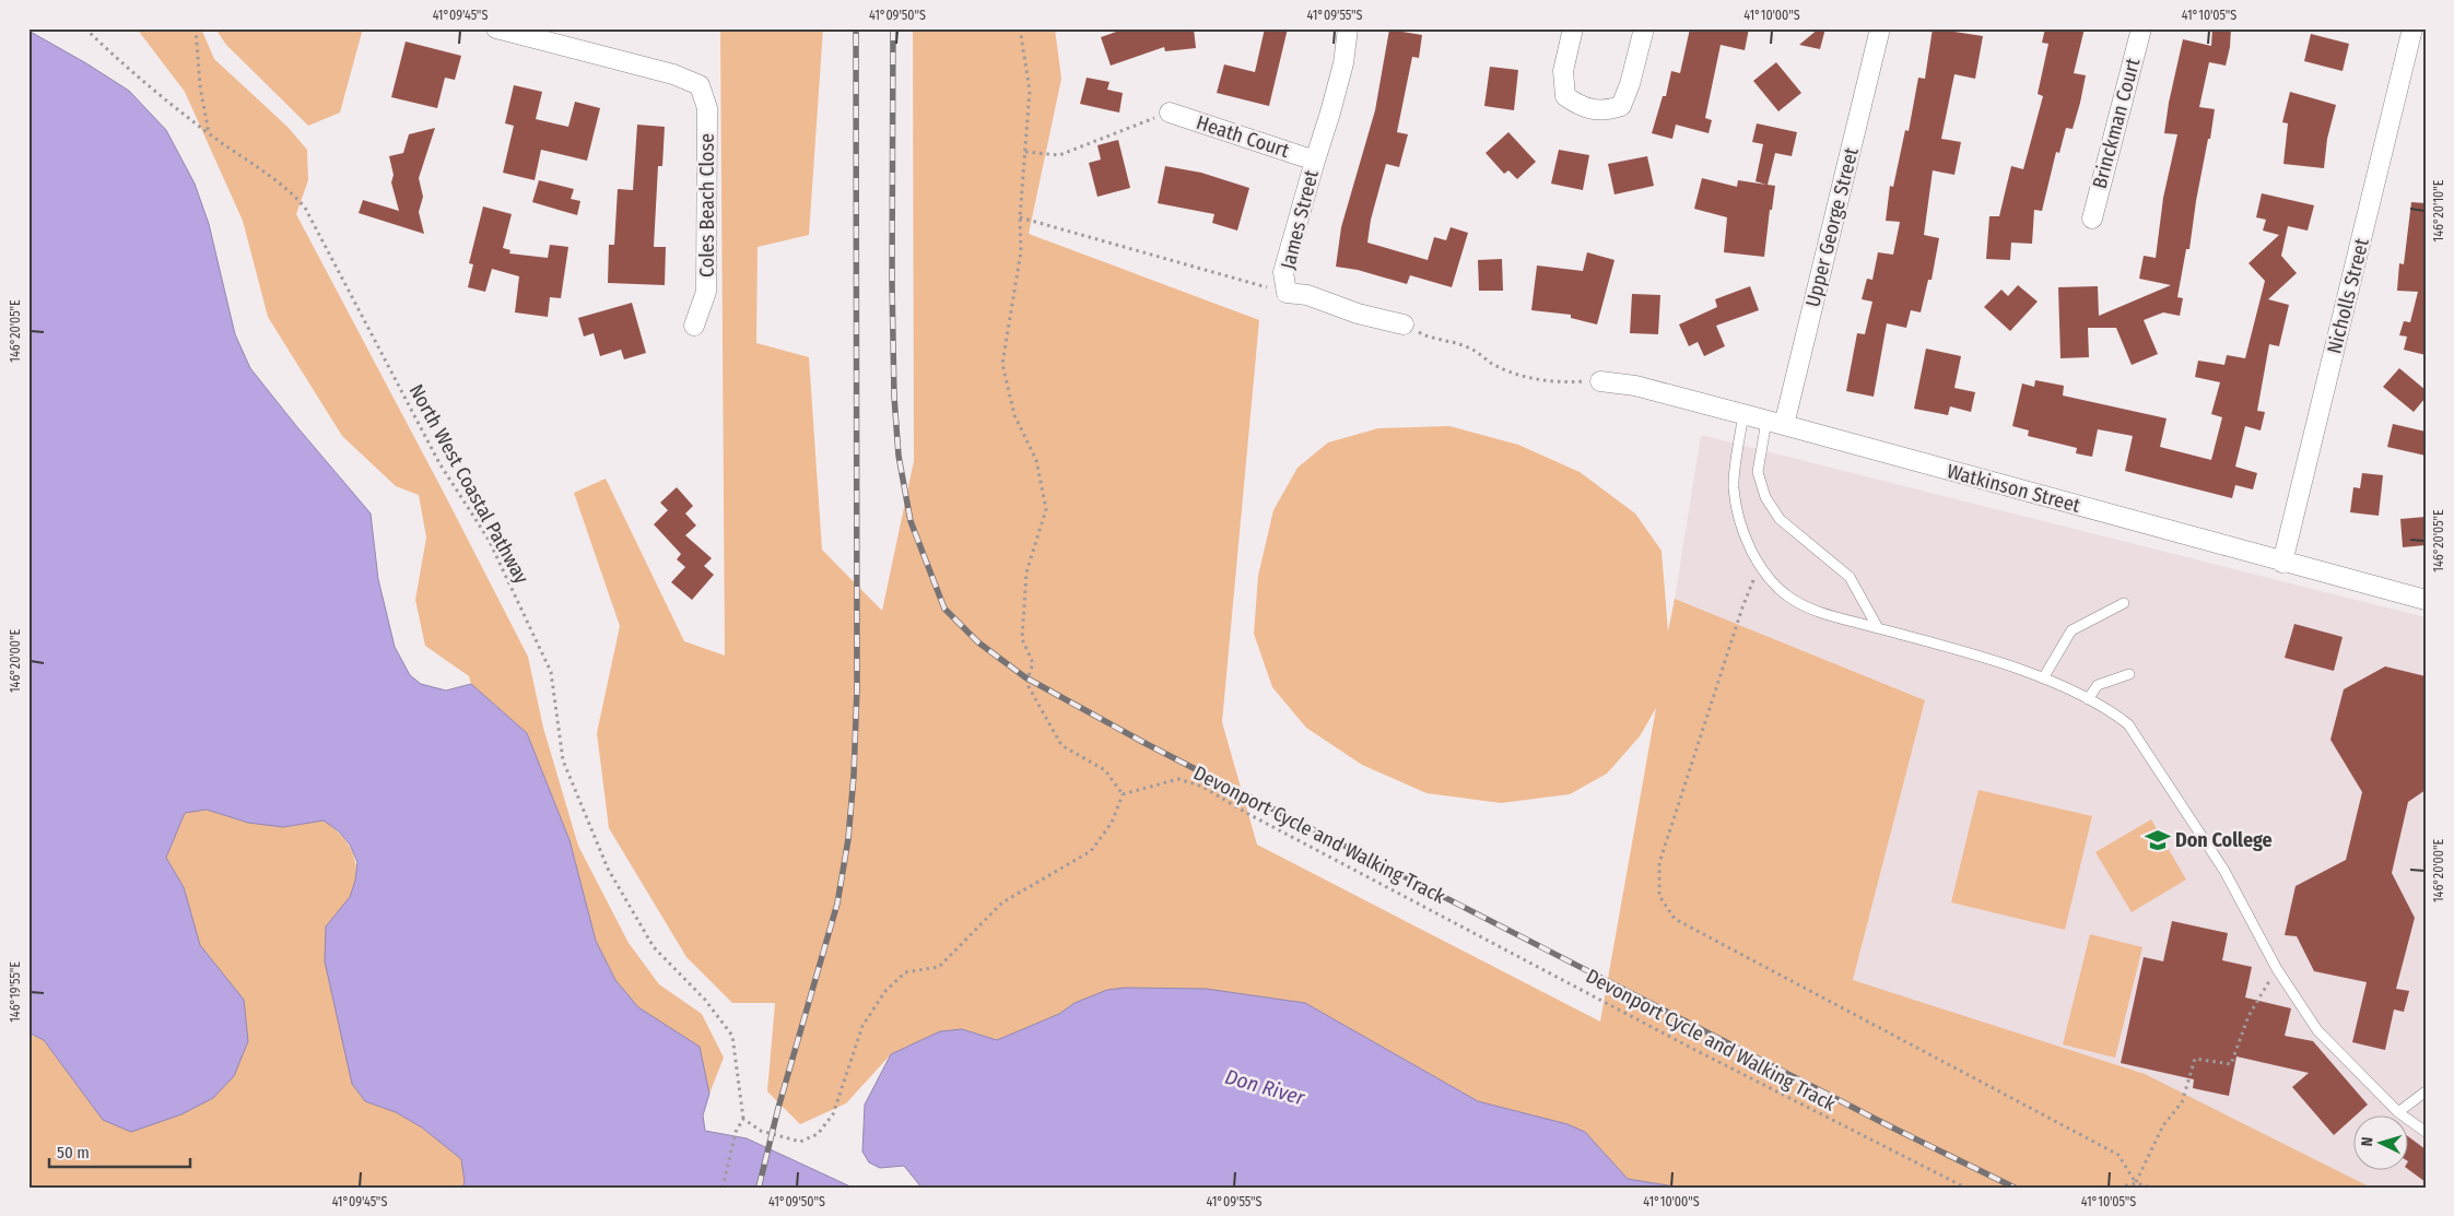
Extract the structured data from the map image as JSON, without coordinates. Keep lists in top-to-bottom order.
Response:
{
  "streets": {
    "street": [
      "Brinckman Court",
      "Heath Court",
      "Coles Beach Close",
      "James Street",
      "Upper George Street",
      "Nicholls Street",
      "Watkinson Street"
    ],
    "path": ["North West Coastal Pathway", "Devonport Cycle and Walking Track"]
  },
  "crossings": [
    ["Heath Court", "James Street"],
    ["Upper George Street", "Watkinson Street"],
    ["Nicholls Street", "Watkinson Street"]
  ],
  "water": ["Don River"],
  "places": {
    "school or university": ["Don College"]
  },
  "scale_bar": "50 m",
  "north": "left",
  "coordinates": [
    "41°09'45\"S",
    "41°09'50\"S",
    "41°09'55\"S",
    "41°10'00\"S",
    "41°10'05\"S",
    "146°20'10\"E",
    "146°20'05\"E",
    "146°20'00\"E",
    "146°19'55\"E"
  ]
}
